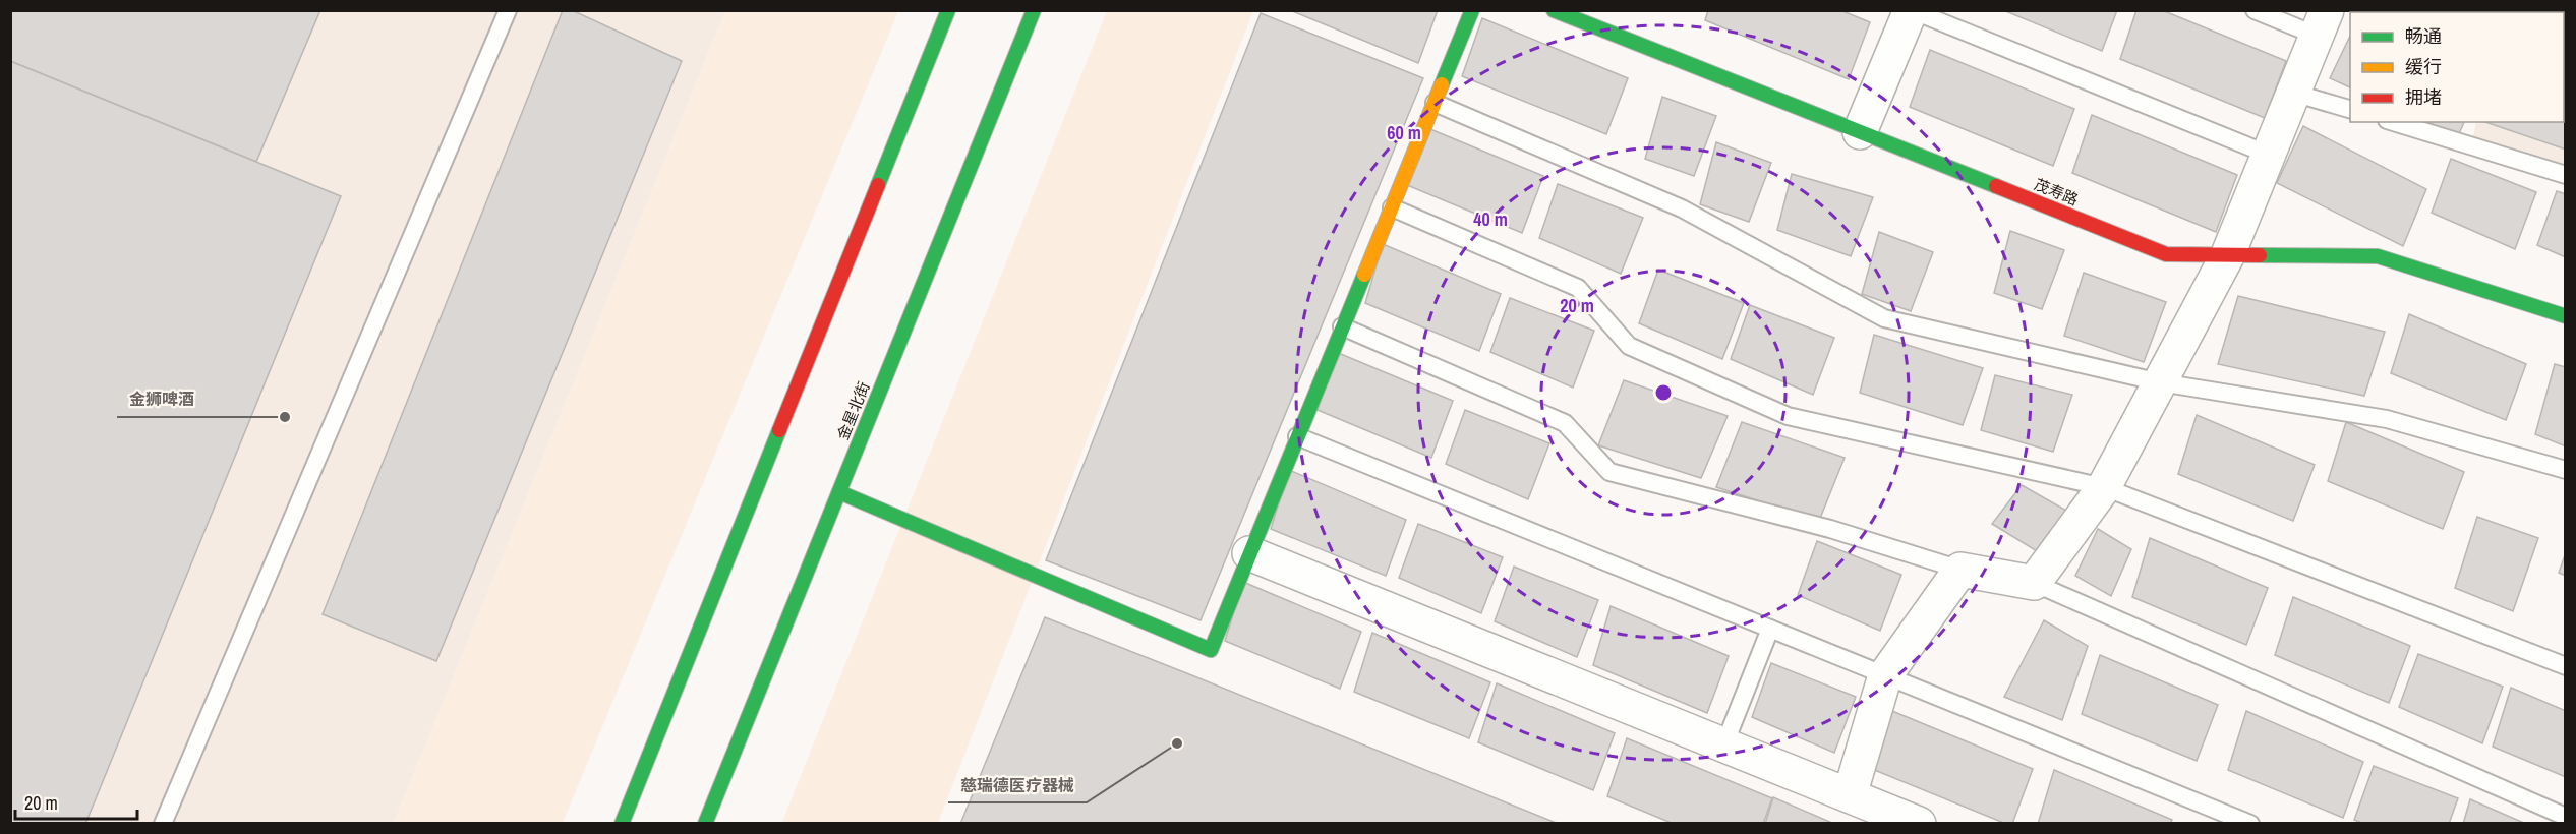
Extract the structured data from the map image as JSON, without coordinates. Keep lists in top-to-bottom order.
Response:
{
  "streets": {
    "street": ["茂寿路", "金星北街"]
  },
  "places": ["金狮啤酒", "慈瑞德医疗器械"],
  "legend": ["畅通", "缓行", "拥堵"],
  "scale_bar": "20 m",
  "rings": ["60 m", "40 m", "20 m"]
}
